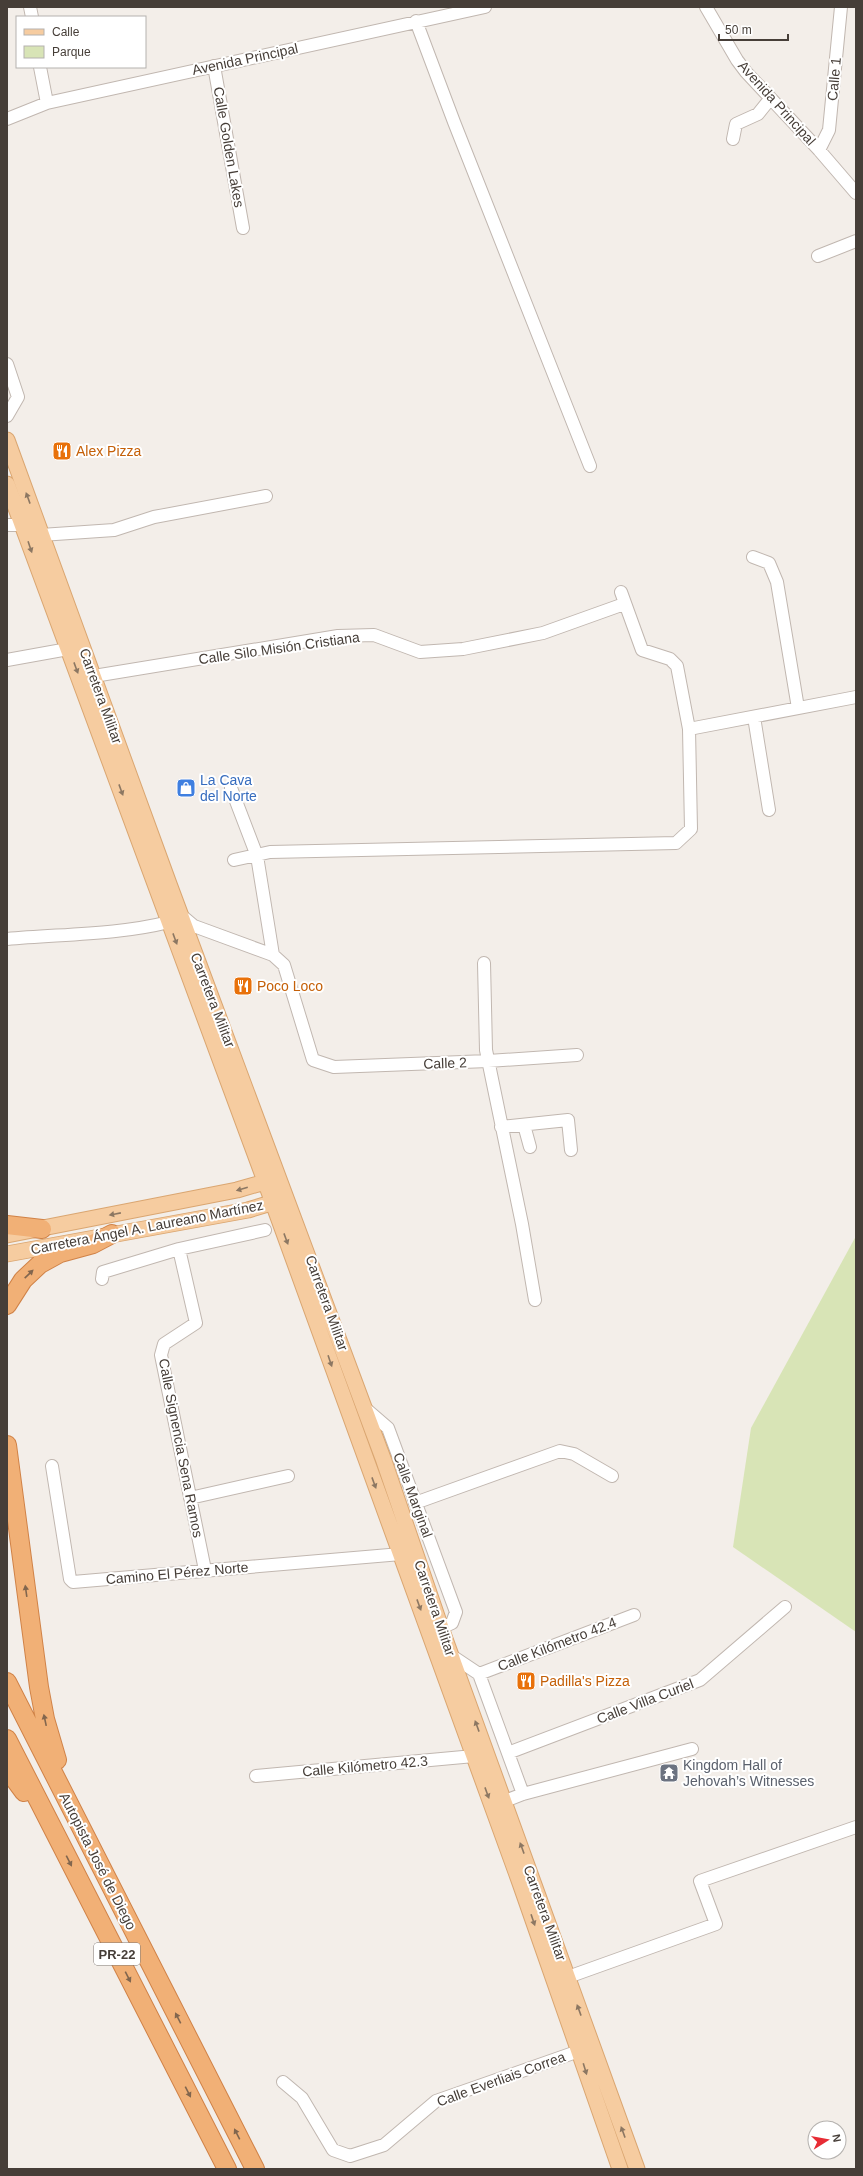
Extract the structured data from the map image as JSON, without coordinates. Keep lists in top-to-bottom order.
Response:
{
  "streets": {
    "highway": ["Autopista José de Diego", "PR-22"],
    "main road": ["Carretera Militar", "Carretera Ángel A. Laureano Martínez"],
    "street": [
      "Avenida Principal",
      "Calle 1",
      "Calle Golden Lakes",
      "Calle Silo Misión Cristiana",
      "Calle 2",
      "Calle Signencia Sena Ramos",
      "Calle Marginal",
      "Camino El Pérez Norte",
      "Calle Kilómetro 42.4",
      "Calle Villa Curiel",
      "Calle Kilómetro 42.3",
      "Calle Everliais Correa"
    ]
  },
  "crossings": [
    ["Avenida Principal", "Calle 1"],
    ["Avenida Principal", "Calle Golden Lakes"],
    ["Calle Silo Misión Cristiana", "Carretera Militar"],
    ["Carretera Militar", "Carretera Ángel A. Laureano Martínez"],
    ["Carretera Militar", "Calle Marginal"],
    ["Carretera Militar", "Camino El Pérez Norte"],
    ["Carretera Militar", "Calle Kilómetro 42.3"],
    ["Carretera Militar", "Calle Everliais Correa"],
    ["Calle Signencia Sena Ramos", "Camino El Pérez Norte"]
  ],
  "places": {
    "restaurant": ["Alex Pizza", "Poco Loco", "Padilla's Pizza"],
    "shop": ["La Cava del Norte"],
    "temple": ["Kingdom Hall of Jehovah’s Witnesses"]
  },
  "legend": ["Calle", "Parque"],
  "scale_bar": "50 m",
  "north": "right"
}
